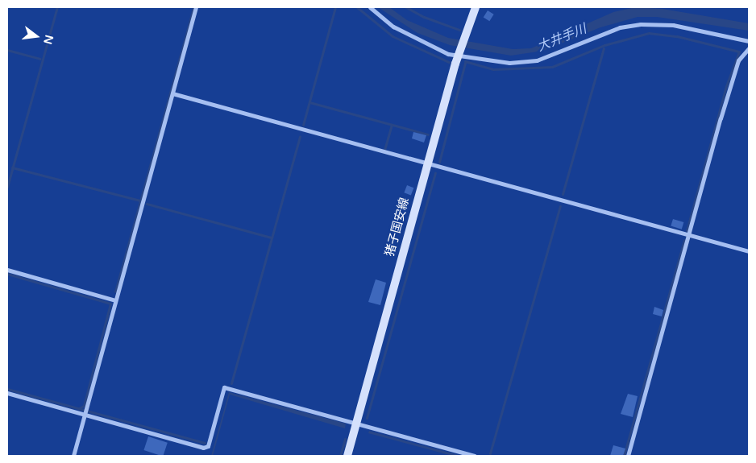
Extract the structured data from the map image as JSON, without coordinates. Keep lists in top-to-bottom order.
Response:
{
  "streets": {
    "main road": ["猪子国安線"]
  },
  "water": ["大井手川"],
  "north": "right"
}
